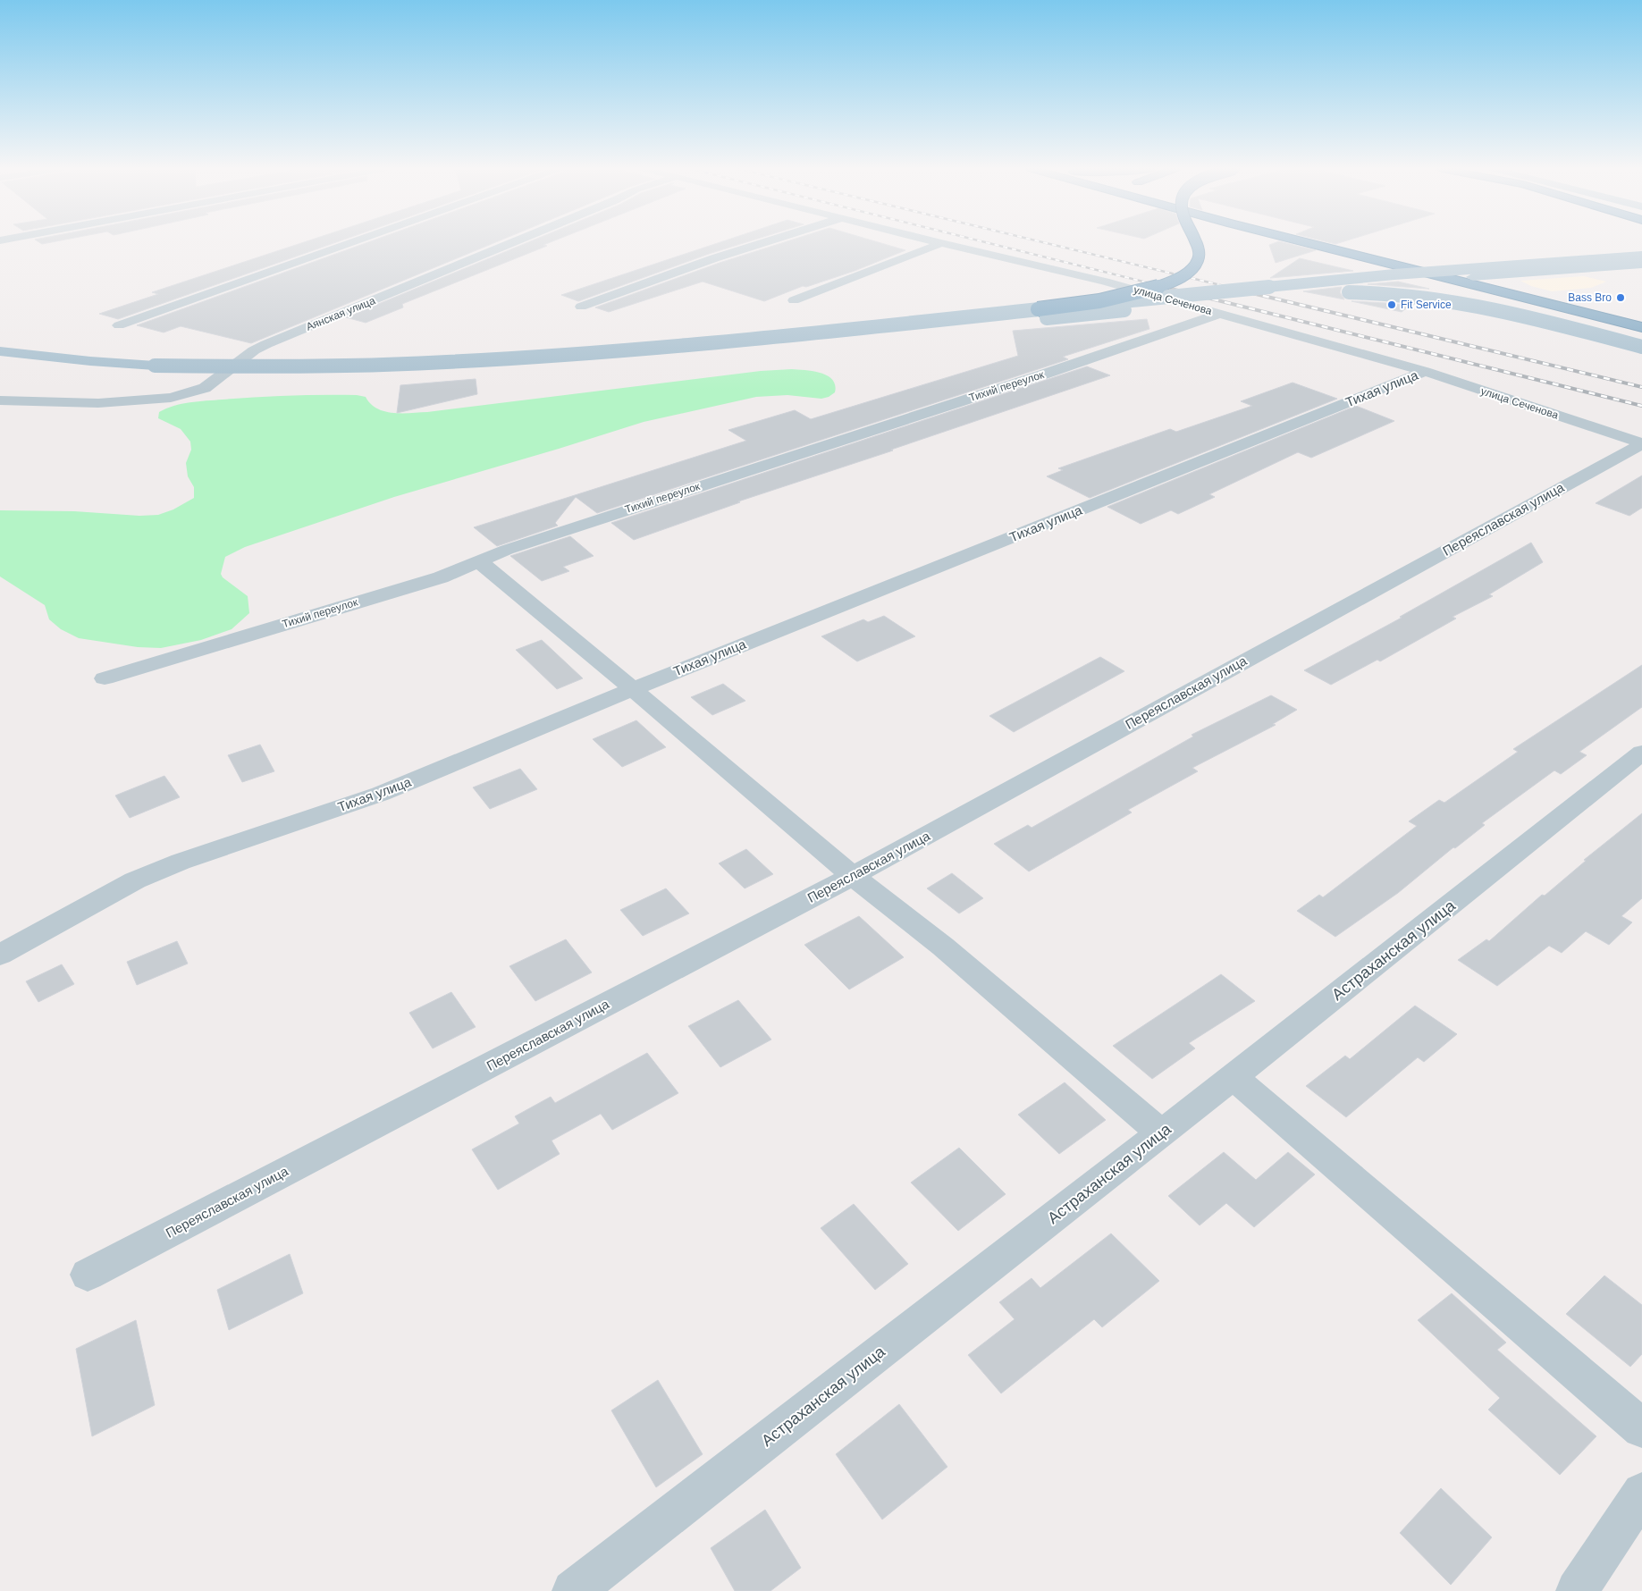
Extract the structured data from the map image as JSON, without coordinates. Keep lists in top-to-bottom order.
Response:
{
  "streets": {
    "street": [
      "улица Сеченова",
      "Аянская улица",
      "Тихий переулок",
      "Тихая улица",
      "Переяславская улица",
      "Астраханская улица"
    ]
  },
  "crossings": [
    ["улица Сеченова", "Тихий переулок"],
    ["улица Сеченова", "Тихая улица"],
    ["улица Сеченова", "Переяславская улица"]
  ],
  "places": ["Bass Bro", "Fit Service"]
}
